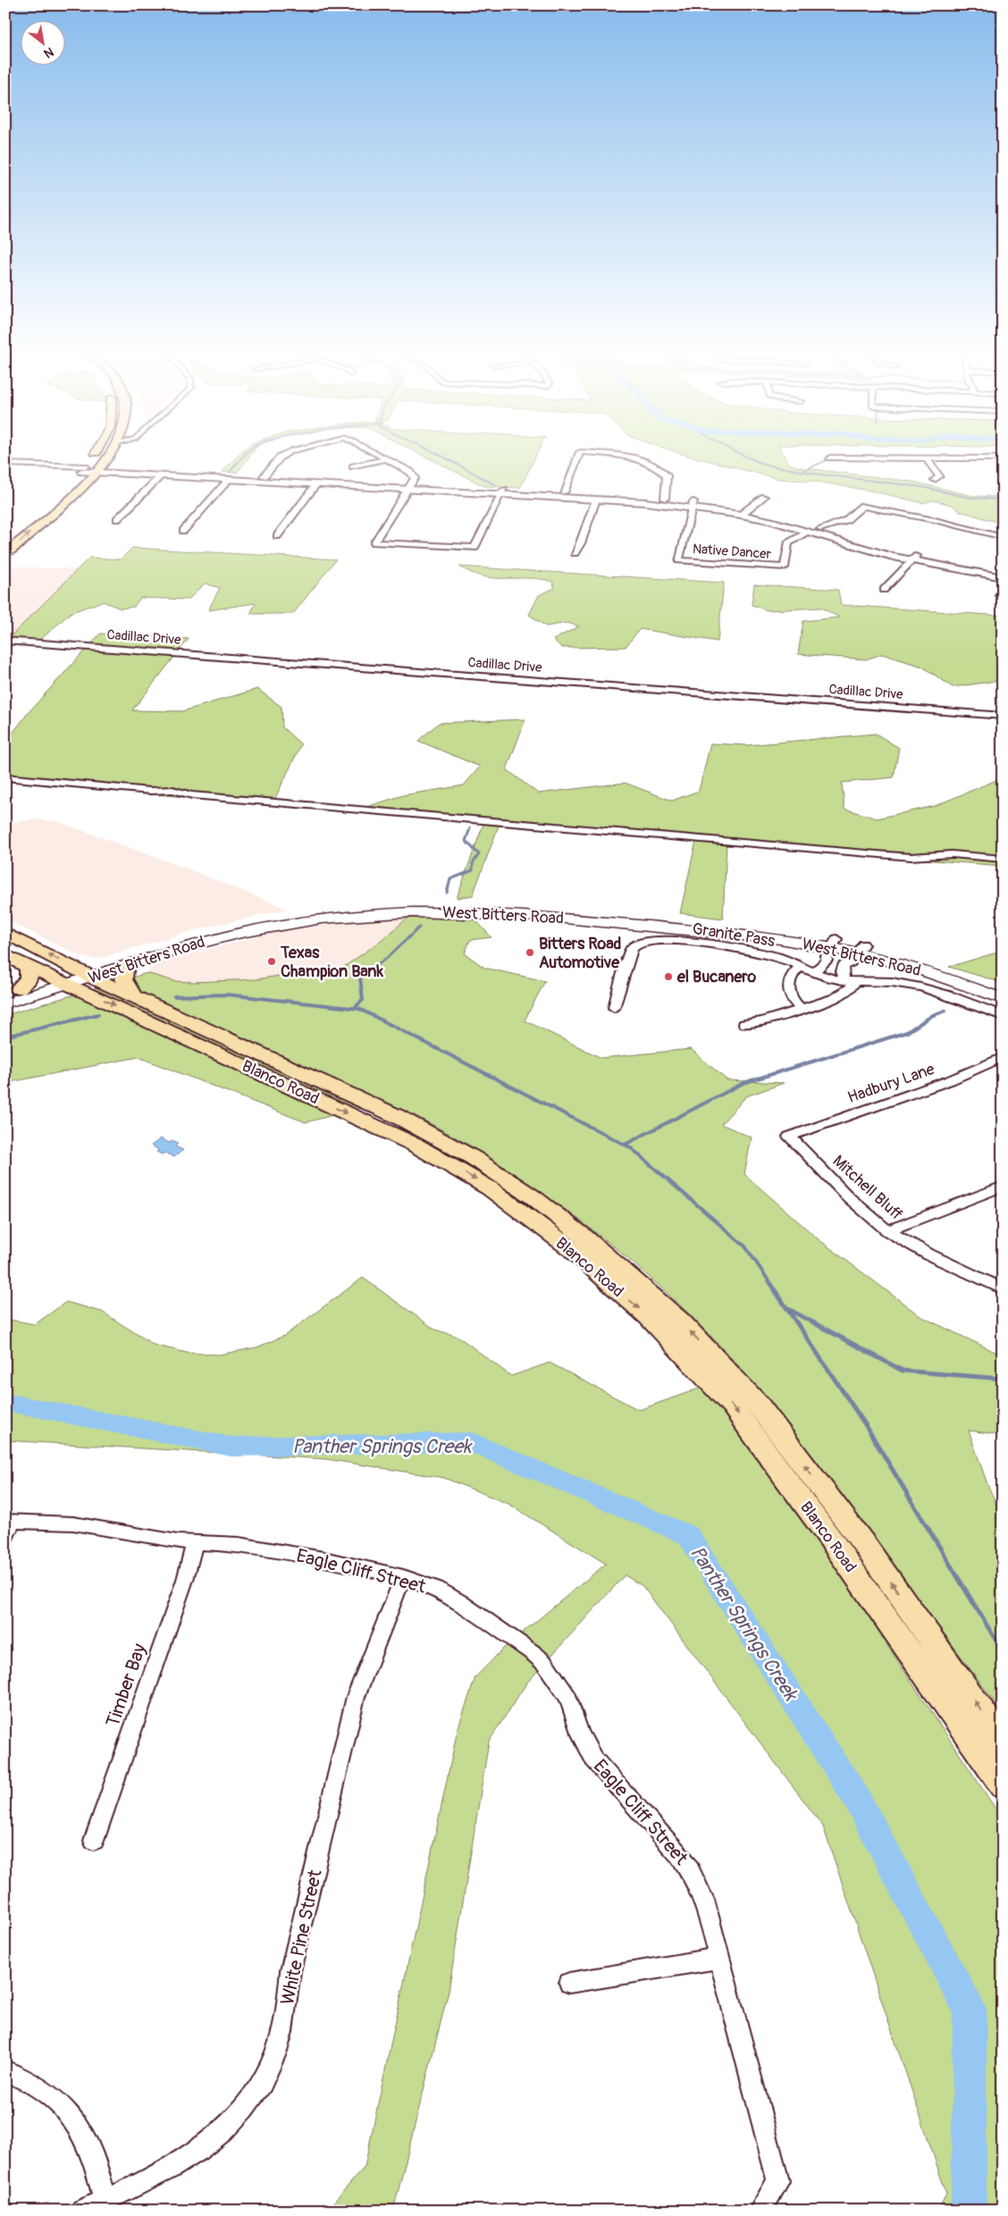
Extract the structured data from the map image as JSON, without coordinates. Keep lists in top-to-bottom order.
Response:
{
  "streets": {
    "main road": ["West Bitters Road", "Blanco Road"],
    "street": [
      "Native Dancer",
      "Cadillac Drive",
      "Granite Pass",
      "Hadbury Lane",
      "Mitchell Bluff",
      "Eagle Cliff Street",
      "Timber Bay",
      "White Pine Street"
    ]
  },
  "crossings": [
    ["West Bitters Road", "Blanco Road"],
    ["Hadbury Lane", "Mitchell Bluff"],
    ["Eagle Cliff Street", "Timber Bay"],
    ["Eagle Cliff Street", "White Pine Street"]
  ],
  "water": ["Panther Springs Creek"],
  "places": ["Bitters Road Automotive", "Texas Champion Bank", "el Bucanero"],
  "north": "bottom right"
}
